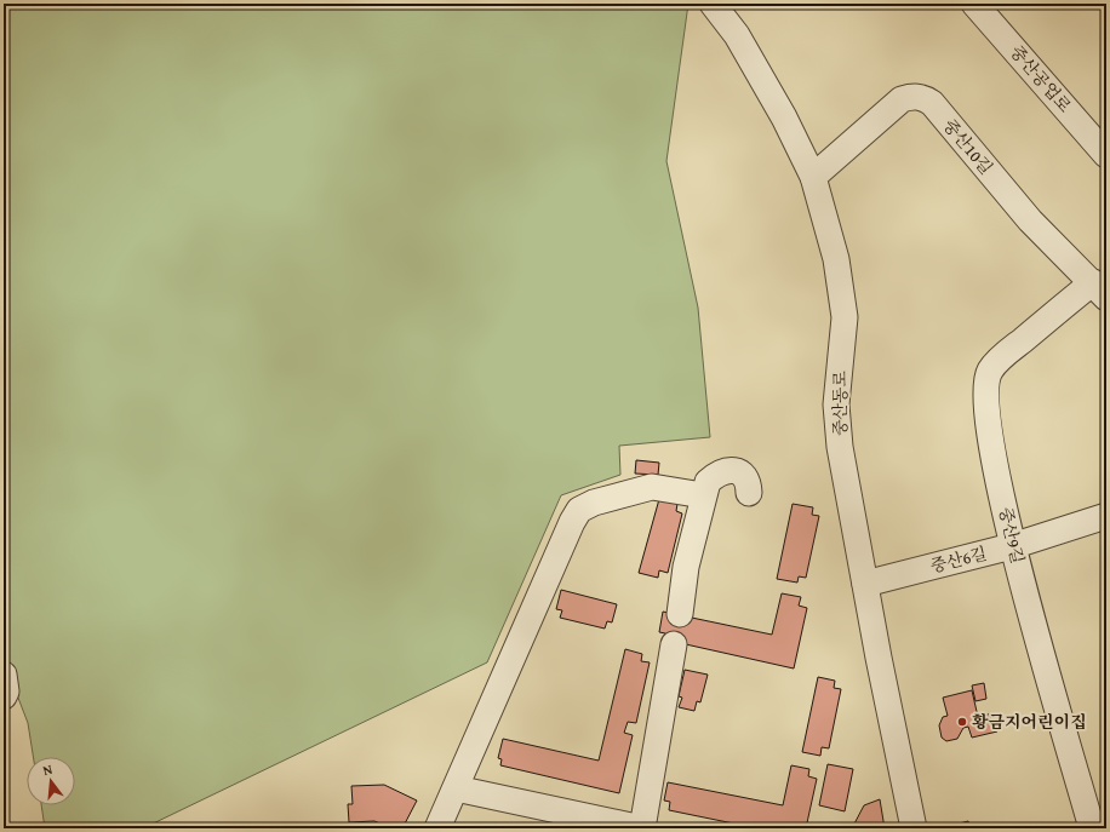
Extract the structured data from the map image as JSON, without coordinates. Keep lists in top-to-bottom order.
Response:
{
  "streets": {
    "street": [
      "중산공업로",
      "중산10길",
      "중산동로",
      "중산9길",
      "중산6길"
    ]
  },
  "crossings": [
    ["중산10길", "중산동로"],
    ["중산10길", "중산9길"],
    ["중산동로", "중산6길"],
    ["중산9길", "중산6길"]
  ],
  "places": ["황금지어린이집"],
  "north": "top"
}
